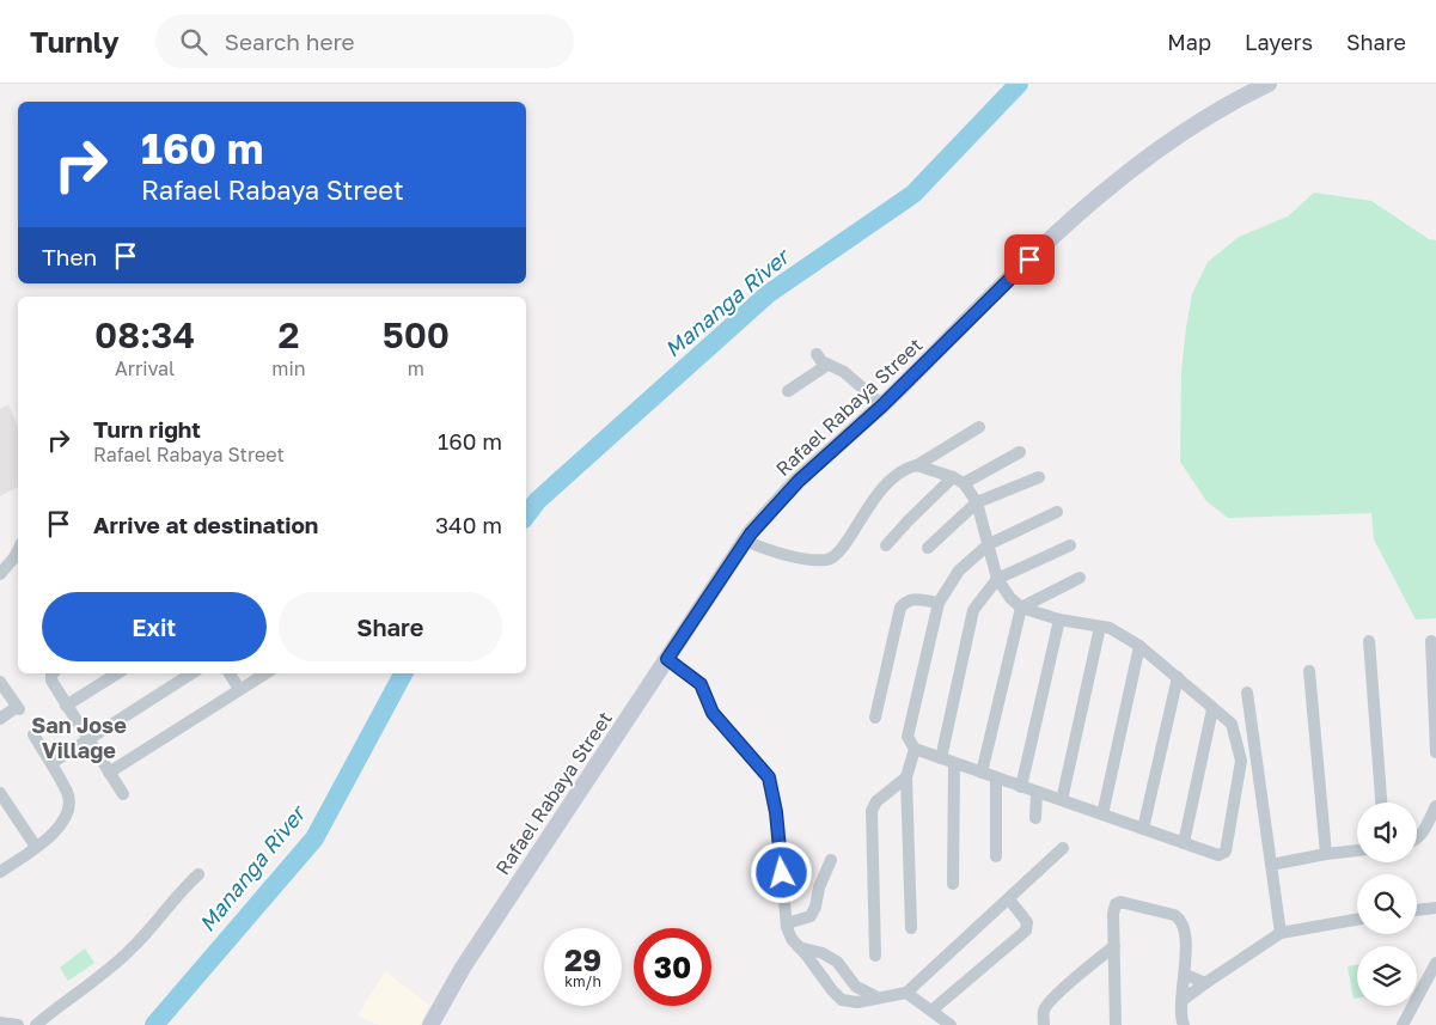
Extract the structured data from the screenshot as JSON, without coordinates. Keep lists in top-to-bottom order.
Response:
{
  "streets": {
    "main road": ["Rafael Rabaya Street"]
  },
  "districts": ["San Jose Village"],
  "water": ["Mananga River"],
  "page": {
    "header": "Turnly",
    "search": "Search here",
    "nav": ["Map", "Layers", "Share"],
    "turn": ["160 m", "Rafael Rabaya Street"],
    "then": "Then",
    "eta": [
      "08:34",
      "Arrival",
      "2",
      "min",
      "500",
      "m"
    ],
    "list": [
      {
        "name": "Turn right",
        "note": "Rafael Rabaya Street",
        "value": "160 m"
      },
      {
        "name": "Arrive at destination",
        "value": "340 m"
      }
    ],
    "buttons": ["Exit", "Share"],
    "speed": "29 km/h",
    "limit": "30"
  }
}
